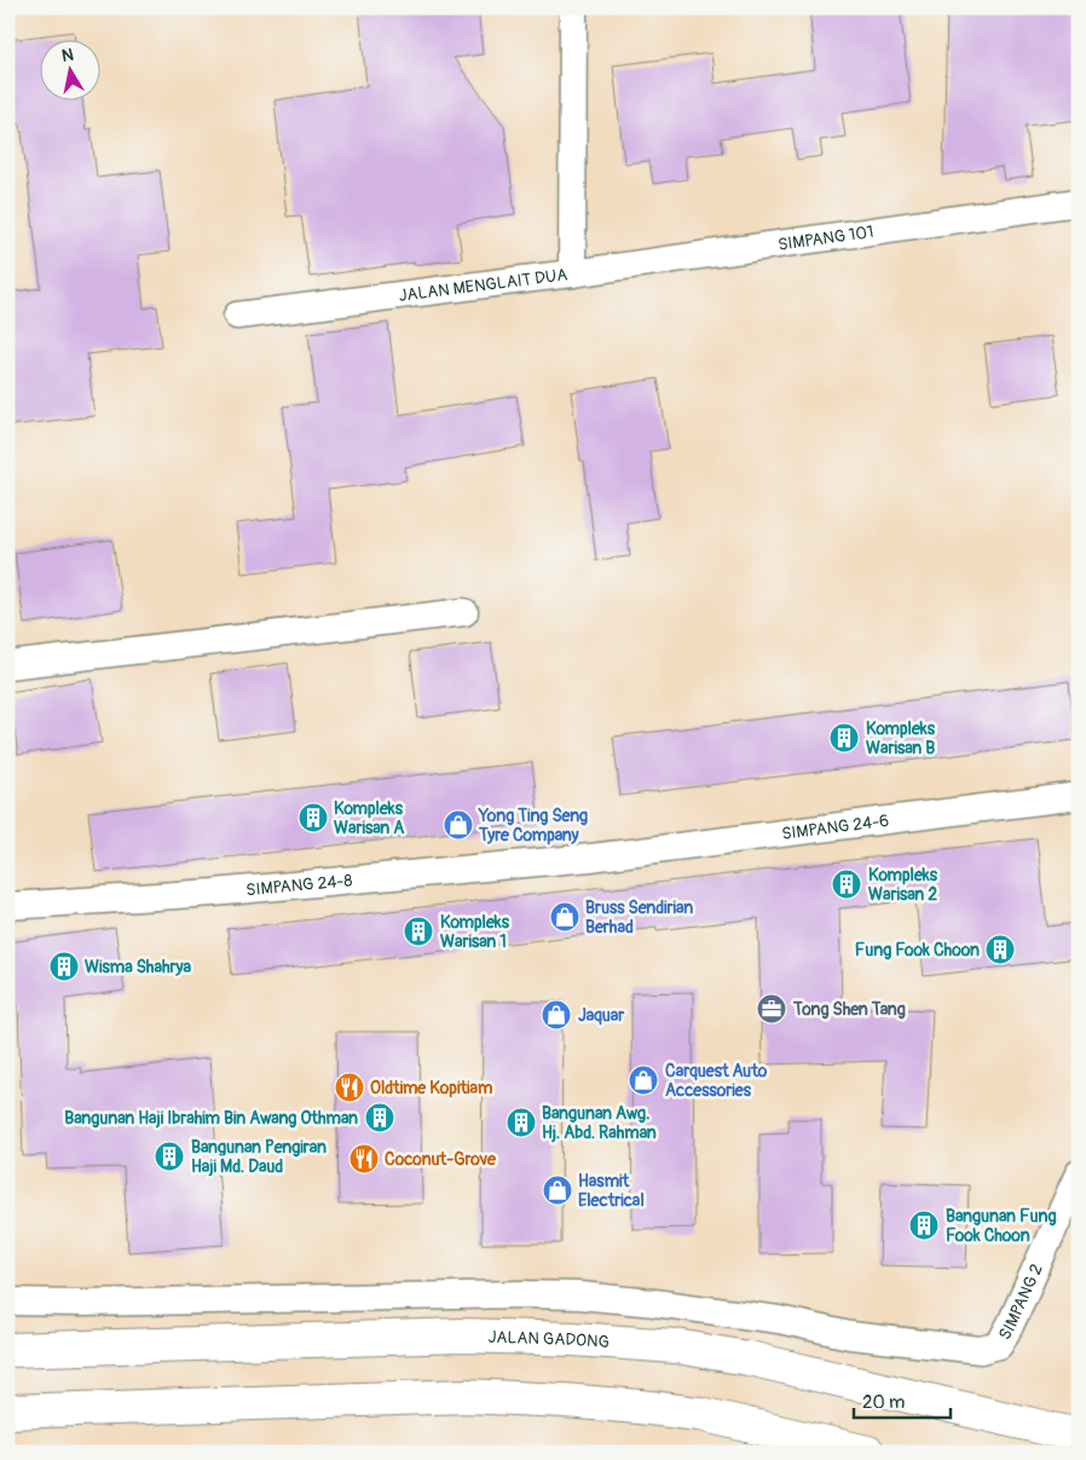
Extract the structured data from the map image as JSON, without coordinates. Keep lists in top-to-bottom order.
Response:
{
  "streets": {
    "main road": ["JALAN GADONG"],
    "street": [
      "SIMPANG 101",
      "JALAN MENGLAIT DUA",
      "SIMPANG 24-6",
      "SIMPANG 24-8",
      "SIMPANG 2"
    ]
  },
  "crossings": [
    ["SIMPANG 101", "JALAN MENGLAIT DUA"],
    ["SIMPANG 24-6", "SIMPANG 24-8"]
  ],
  "places": {
    "building": [
      "Kompleks Warisan B",
      "Kompleks Warisan A",
      "Kompleks Warisan 2",
      "Kompleks Warisan 1",
      "Fung Fook Choon",
      "Wisma Shahrya",
      "Bangunan Haji Ibrahim Bin Awang Othman",
      "Bangunan Awg. Hj. Abd. Rahman",
      "Bangunan Pengiran Haji Md. Daud",
      "Bangunan Fung Fook Choon"
    ],
    "shop": [
      "Yong Ting Seng Tyre Company",
      "Bruss Sendirian Berhad",
      "Jaquar",
      "Carquest Auto Accessories",
      "Hasmit Electrical"
    ],
    "office": ["Tong Shen Tang"],
    "restaurant": ["Oldtime Kopitiam", "Coconut-Grove"]
  },
  "scale_bar": "20 m",
  "north": "top"
}
